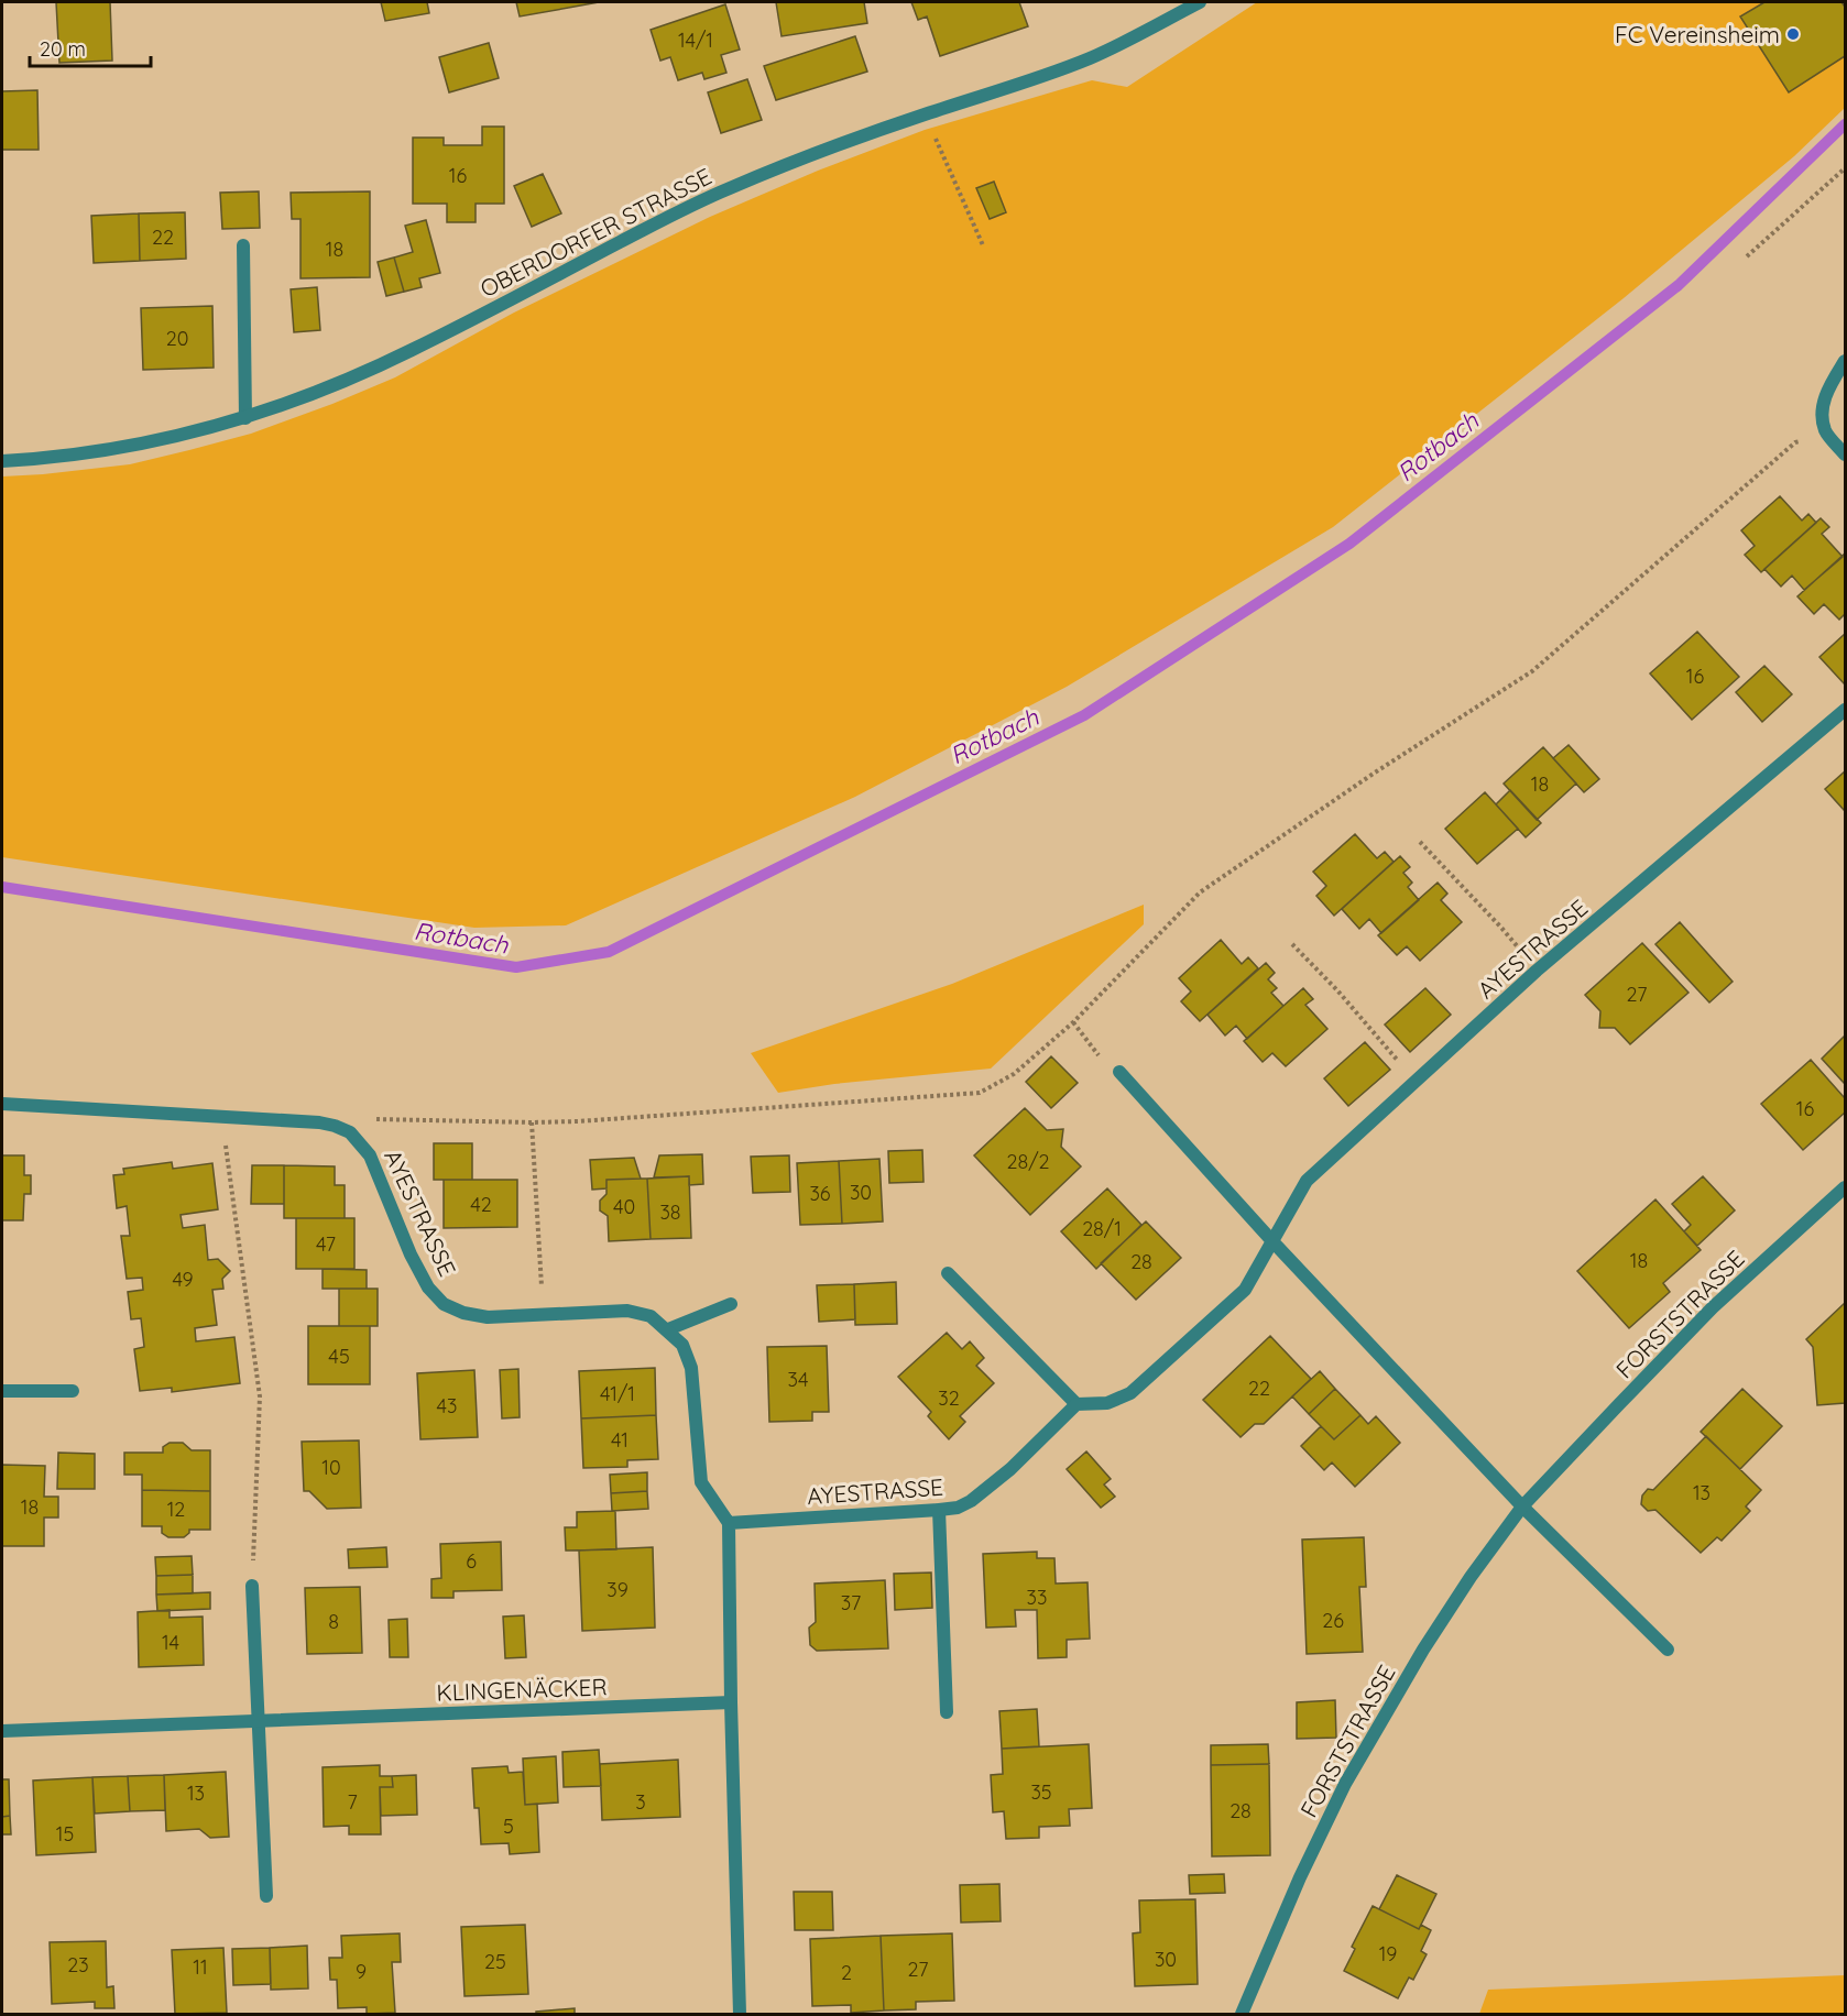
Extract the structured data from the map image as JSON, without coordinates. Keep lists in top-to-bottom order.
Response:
{
  "streets": {
    "street": [
      "OBERDORFER STRASSE",
      "AYESTRASSE",
      "FORSTSTRASSE",
      "KLINGENÄCKER"
    ]
  },
  "water": ["Rotbach"],
  "places": ["FC Vereinsheim"],
  "house_numbers": [
    "14/1",
    "16",
    "22",
    "18",
    "20",
    "16",
    "18",
    "27",
    "16",
    "28/2",
    "30",
    "36",
    "42",
    "40",
    "38",
    "28/1",
    "47",
    "18",
    "28",
    "49",
    "45",
    "34",
    "22",
    "41/1",
    "32",
    "43",
    "41",
    "10",
    "13",
    "18",
    "12",
    "6",
    "39",
    "33",
    "37",
    "26",
    "8",
    "14",
    "35",
    "13",
    "7",
    "3",
    "28",
    "5",
    "15",
    "19",
    "30",
    "25",
    "23",
    "11",
    "27",
    "9",
    "2"
  ],
  "scale_bar": "20 m"
}
